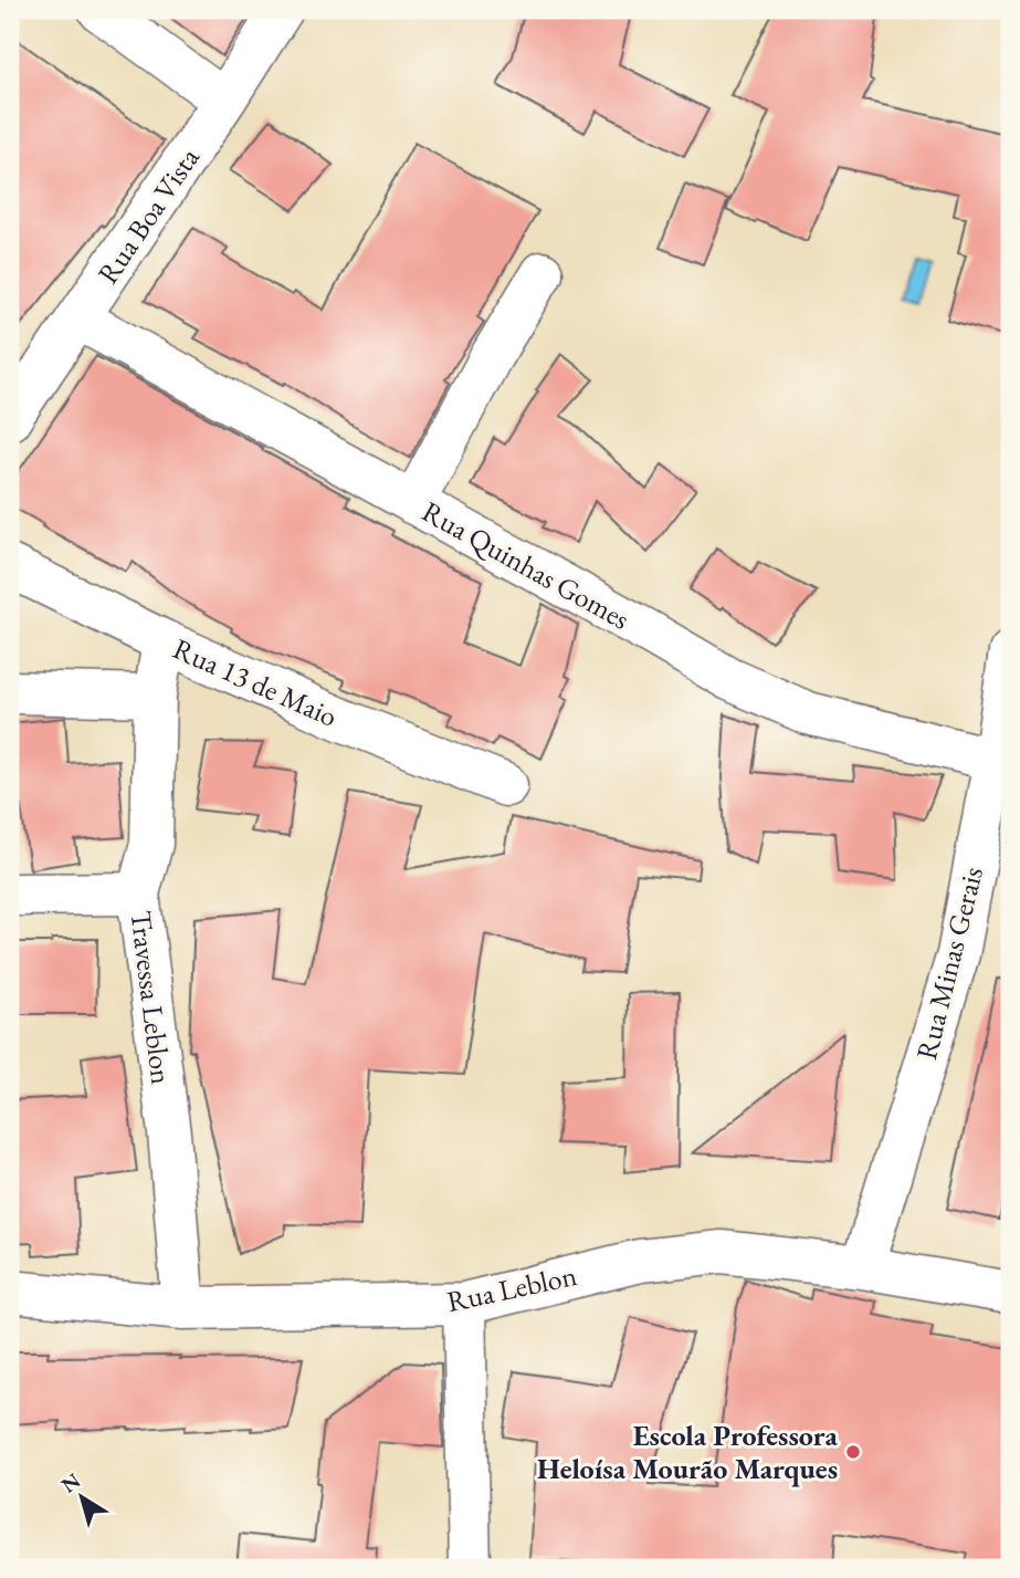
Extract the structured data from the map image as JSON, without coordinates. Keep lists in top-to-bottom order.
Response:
{
  "streets": {
    "street": [
      "Rua Boa Vista",
      "Rua Quinhas Gomes",
      "Rua 13 de Maio",
      "Rua Minas Gerais",
      "Travessa Leblon",
      "Rua Leblon"
    ]
  },
  "crossings": [
    ["Rua Boa Vista", "Rua Quinhas Gomes"],
    ["Rua Quinhas Gomes", "Rua Minas Gerais"],
    ["Rua 13 de Maio", "Travessa Leblon"],
    ["Rua Minas Gerais", "Rua Leblon"],
    ["Travessa Leblon", "Rua Leblon"]
  ],
  "places": ["Escola Professora Heloísa Mourão Marques"],
  "north": "top left"
}
